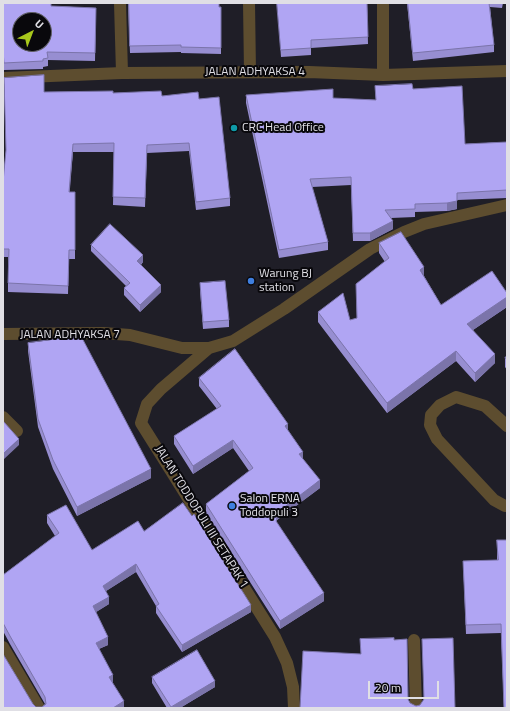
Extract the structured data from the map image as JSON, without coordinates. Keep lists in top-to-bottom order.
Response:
{
  "streets": {
    "street": ["JALAN ADHYAKSA 4", "JALAN ADHYAKSA 7", "JALAN TODDOPULI III SETAPAK 1"]
  },
  "crossings": [
    ["JALAN ADHYAKSA 7", "JALAN TODDOPULI III SETAPAK 1"]
  ],
  "places": ["CRC Head Office", "Warung BJ station", "Salon ERNA Toddopuli 3"],
  "scale_bar": "20 m",
  "north": "top right"
}
